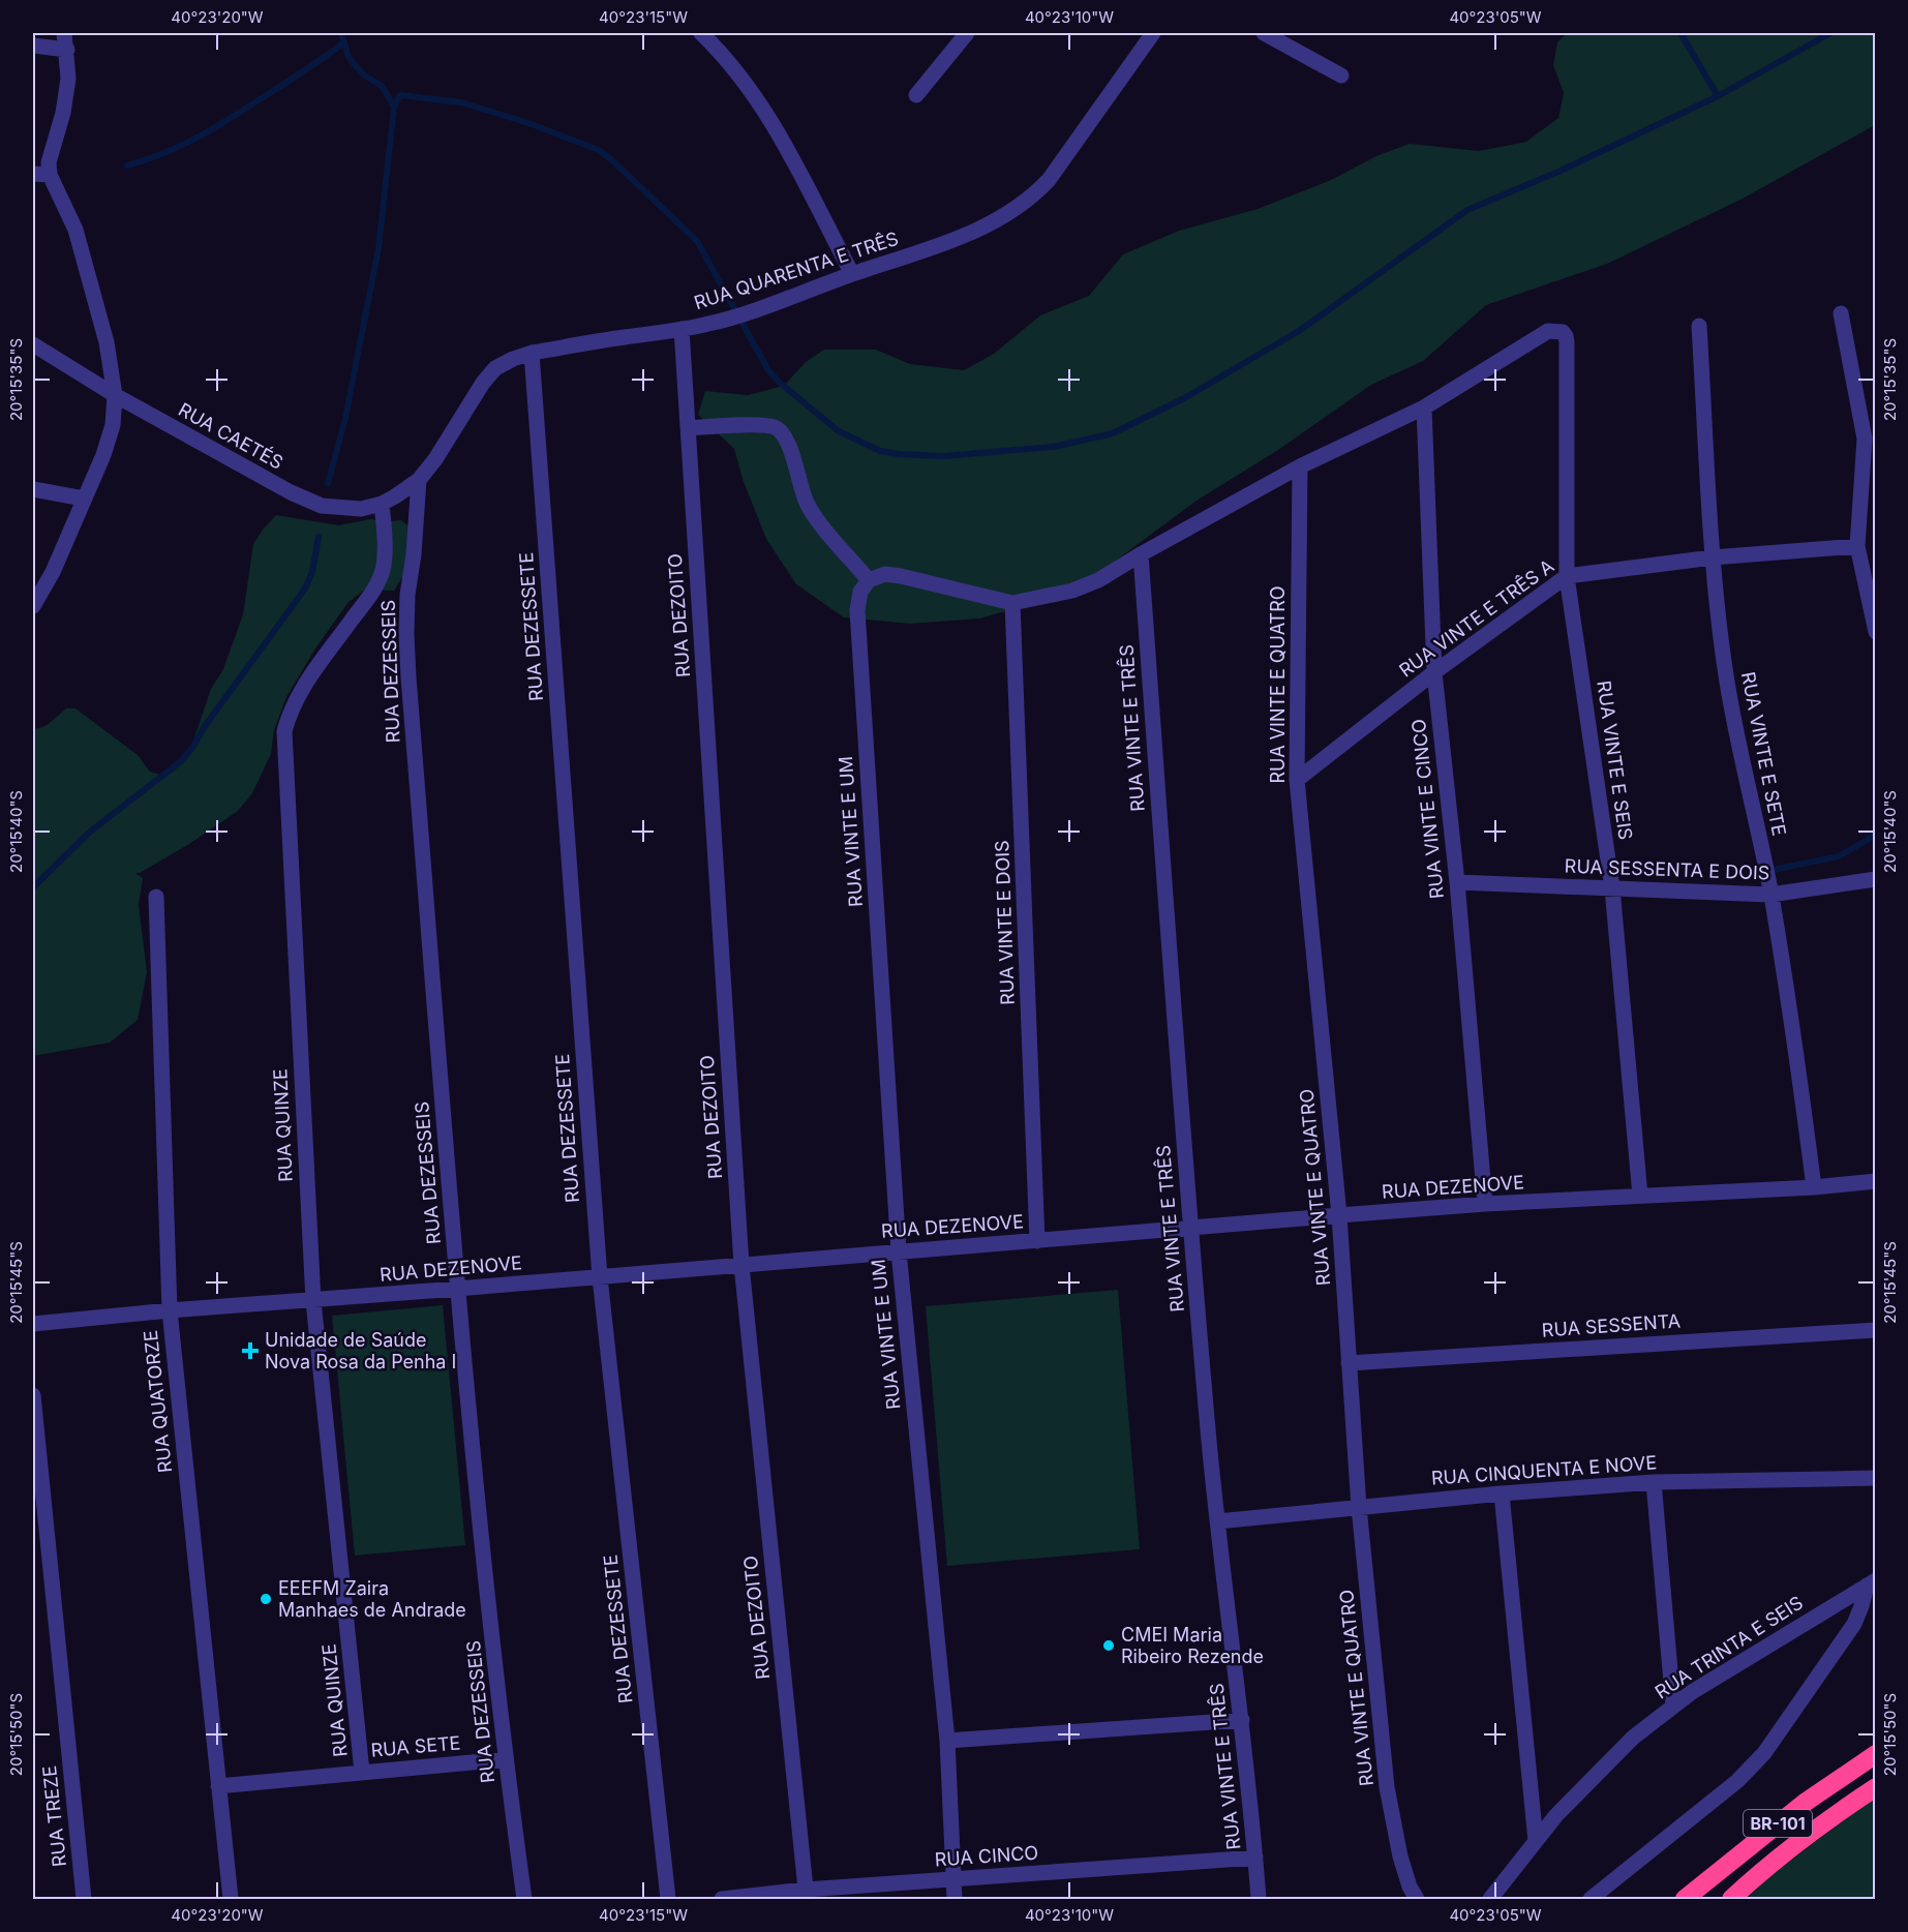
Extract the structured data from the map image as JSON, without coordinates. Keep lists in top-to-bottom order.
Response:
{
  "streets": {
    "highway": ["BR-101"],
    "street": [
      "RUA QUARENTA E TRÊS",
      "RUA CAETÉS",
      "RUA DEZOITO",
      "RUA VINTE E TRÊS A",
      "RUA DEZESSETE",
      "RUA DEZESSEIS",
      "RUA VINTE E QUATRO",
      "RUA VINTE E TRÊS",
      "RUA VINTE E SETE",
      "RUA VINTE E SEIS",
      "RUA VINTE E CINCO",
      "RUA VINTE E UM",
      "RUA SESSENTA E DOIS",
      "RUA VINTE E DOIS",
      "RUA QUINZE",
      "RUA DEZENOVE",
      "RUA SESSENTA",
      "RUA QUATORZE",
      "RUA CINQUENTA E NOVE",
      "RUA TRINTA E SEIS",
      "RUA SETE",
      "RUA TREZE",
      "RUA CINCO"
    ]
  },
  "crossings": [
    ["RUA QUARENTA E TRÊS", "RUA CAETÉS"],
    ["RUA QUARENTA E TRÊS", "RUA DEZOITO"],
    ["RUA QUARENTA E TRÊS", "RUA DEZESSETE"],
    ["RUA QUARENTA E TRÊS", "RUA DEZESSEIS"],
    ["RUA CAETÉS", "RUA DEZESSEIS"],
    ["RUA CAETÉS", "RUA QUINZE"],
    ["RUA DEZOITO", "RUA DEZENOVE"],
    ["RUA DEZOITO", "RUA CINCO"],
    ["RUA VINTE E TRÊS A", "RUA VINTE E QUATRO"],
    ["RUA VINTE E TRÊS A", "RUA VINTE E SETE"],
    ["RUA VINTE E TRÊS A", "RUA VINTE E SEIS"],
    ["RUA VINTE E TRÊS A", "RUA VINTE E CINCO"],
    ["RUA DEZESSETE", "RUA DEZENOVE"],
    ["RUA DEZESSEIS", "RUA DEZENOVE"],
    ["RUA DEZESSEIS", "RUA SETE"],
    ["RUA VINTE E QUATRO", "RUA DEZENOVE"],
    ["RUA VINTE E QUATRO", "RUA SESSENTA"],
    ["RUA VINTE E QUATRO", "RUA CINQUENTA E NOVE"],
    ["RUA VINTE E TRÊS", "RUA DEZENOVE"],
    ["RUA VINTE E TRÊS", "RUA CINQUENTA E NOVE"],
    ["RUA VINTE E TRÊS", "RUA CINCO"],
    ["RUA VINTE E SETE", "RUA SESSENTA E DOIS"],
    ["RUA VINTE E SETE", "RUA DEZENOVE"],
    ["RUA VINTE E SEIS", "RUA VINTE E CINCO"],
    ["RUA VINTE E SEIS", "RUA SESSENTA E DOIS"],
    ["RUA VINTE E SEIS", "RUA DEZENOVE"],
    ["RUA VINTE E CINCO", "RUA SESSENTA E DOIS"],
    ["RUA VINTE E CINCO", "RUA DEZENOVE"],
    ["RUA VINTE E UM", "RUA DEZENOVE"],
    ["RUA VINTE E UM", "RUA CINCO"],
    ["RUA VINTE E DOIS", "RUA DEZENOVE"],
    ["RUA QUINZE", "RUA DEZENOVE"],
    ["RUA QUINZE", "RUA SETE"],
    ["RUA DEZENOVE", "RUA QUATORZE"],
    ["RUA QUATORZE", "RUA SETE"]
  ],
  "places": {
    "health": ["Unidade de Saúde Nova Rosa da Penha I"],
    "other": ["EEEFM Zaira Manhaes de Andrade", "CMEI Maria Ribeiro Rezende"]
  },
  "coordinates": [
    "40°23'20\"W",
    "40°23'15\"W",
    "40°23'10\"W",
    "40°23'05\"W",
    "20°15'35\"S",
    "20°15'40\"S",
    "20°15'45\"S",
    "20°15'50\"S"
  ]
}
